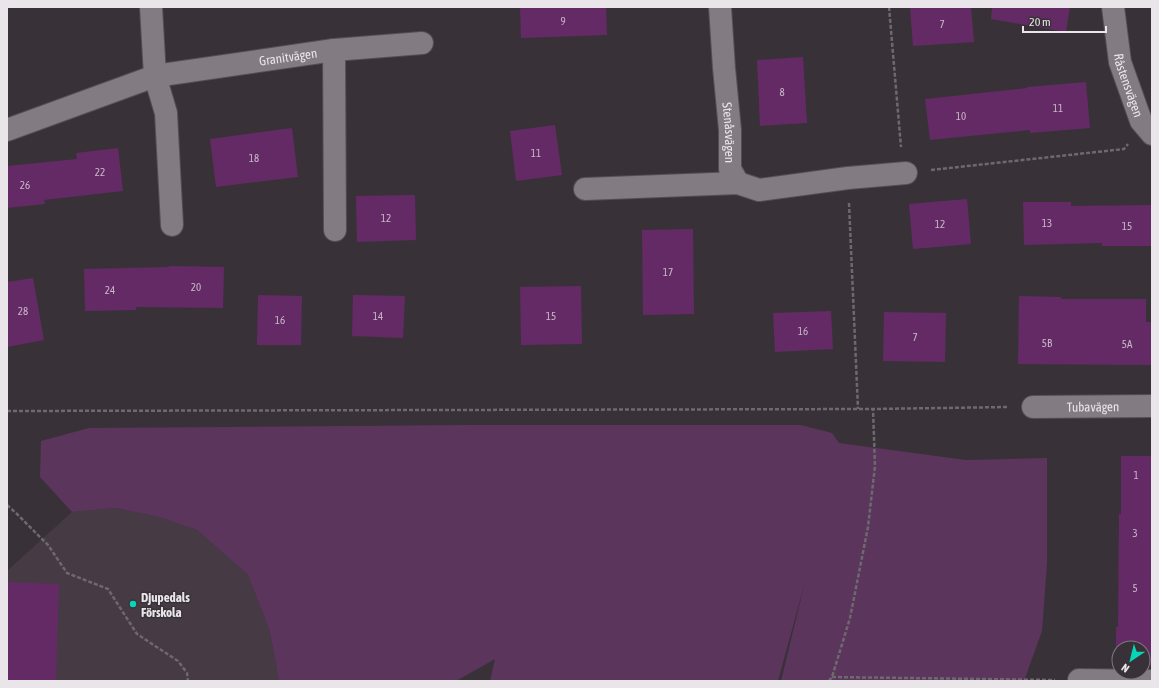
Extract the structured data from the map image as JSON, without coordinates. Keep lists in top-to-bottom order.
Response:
{
  "streets": {
    "street": [
      "Granitvägen",
      "Råstensvägen",
      "Stenåsvägen",
      "Tubavägen"
    ]
  },
  "places": ["Djupedals Förskola"],
  "house_numbers": [
    "9",
    "7",
    "8",
    "11",
    "10",
    "11",
    "18",
    "22",
    "26",
    "12",
    "13",
    "12",
    "15",
    "17",
    "20",
    "24",
    "28",
    "14",
    "15",
    "16",
    "16",
    "7",
    "5B",
    "5A",
    "1",
    "3",
    "5"
  ],
  "scale_bar": "20 m",
  "north": "bottom left"
}
